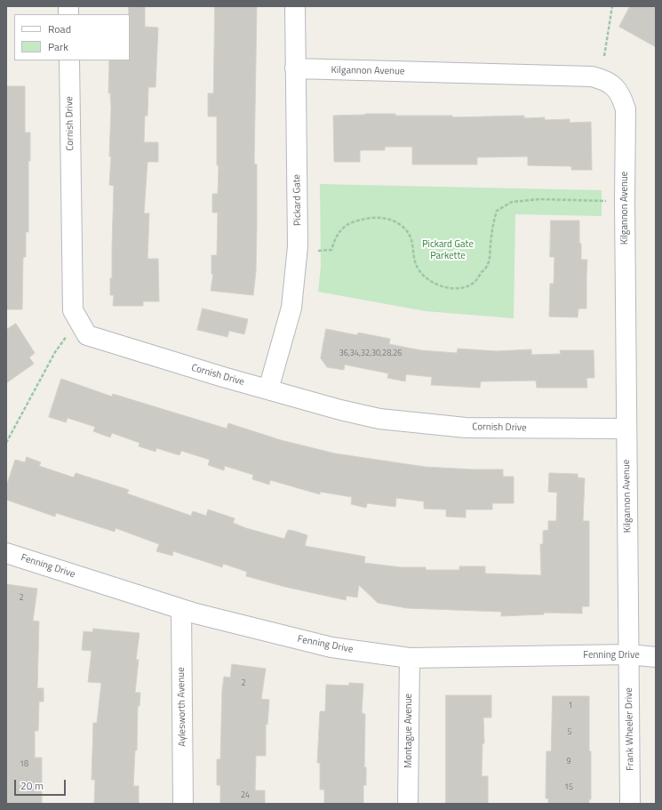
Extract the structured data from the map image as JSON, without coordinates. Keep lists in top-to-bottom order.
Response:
{
  "streets": {
    "street": [
      "Kilgannon Avenue",
      "Cornish Drive",
      "Pickard Gate",
      "Fenning Drive",
      "Aylesworth Avenue",
      "Frank Wheeler Drive",
      "Montague Avenue"
    ]
  },
  "crossings": [
    ["Kilgannon Avenue", "Cornish Drive"],
    ["Kilgannon Avenue", "Pickard Gate"],
    ["Kilgannon Avenue", "Fenning Drive"],
    ["Kilgannon Avenue", "Frank Wheeler Drive"],
    ["Cornish Drive", "Pickard Gate"],
    ["Fenning Drive", "Aylesworth Avenue"],
    ["Fenning Drive", "Frank Wheeler Drive"],
    ["Fenning Drive", "Montague Avenue"]
  ],
  "parks": ["Pickard Gate Parkette"],
  "house_numbers": [
    "36,34,32,30,28,26",
    "2",
    "2",
    "1",
    "5",
    "9",
    "18",
    "15",
    "24"
  ],
  "legend": ["Road", "Park"],
  "scale_bar": "20 m"
}
